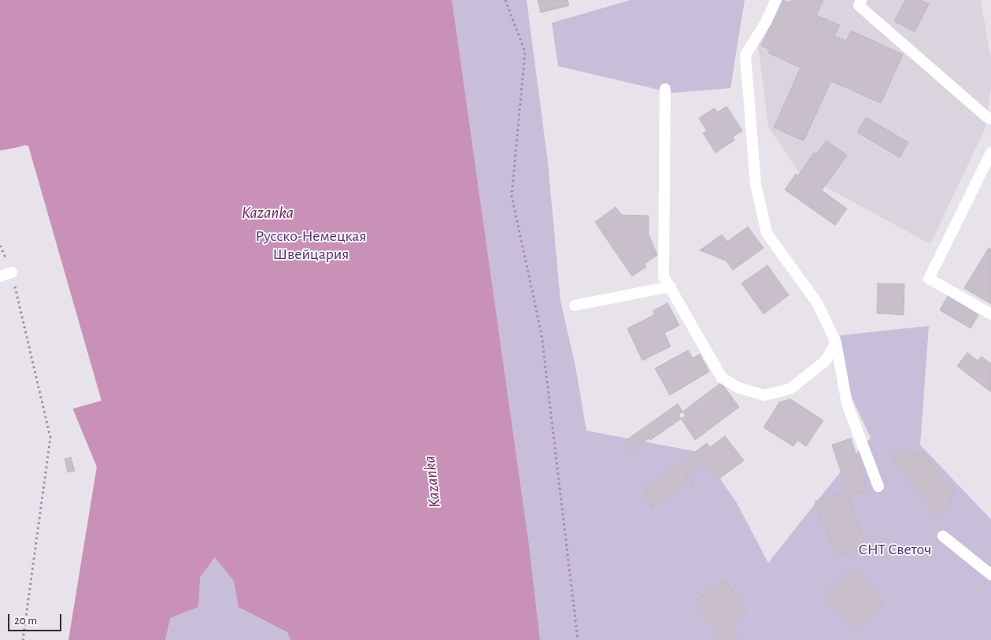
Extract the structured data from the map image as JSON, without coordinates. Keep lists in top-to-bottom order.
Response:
{
  "water": ["Kazanka"],
  "parks": ["Русско-Немецкая Швейцария", "СНТ Светоч"],
  "scale_bar": "20 m"
}
